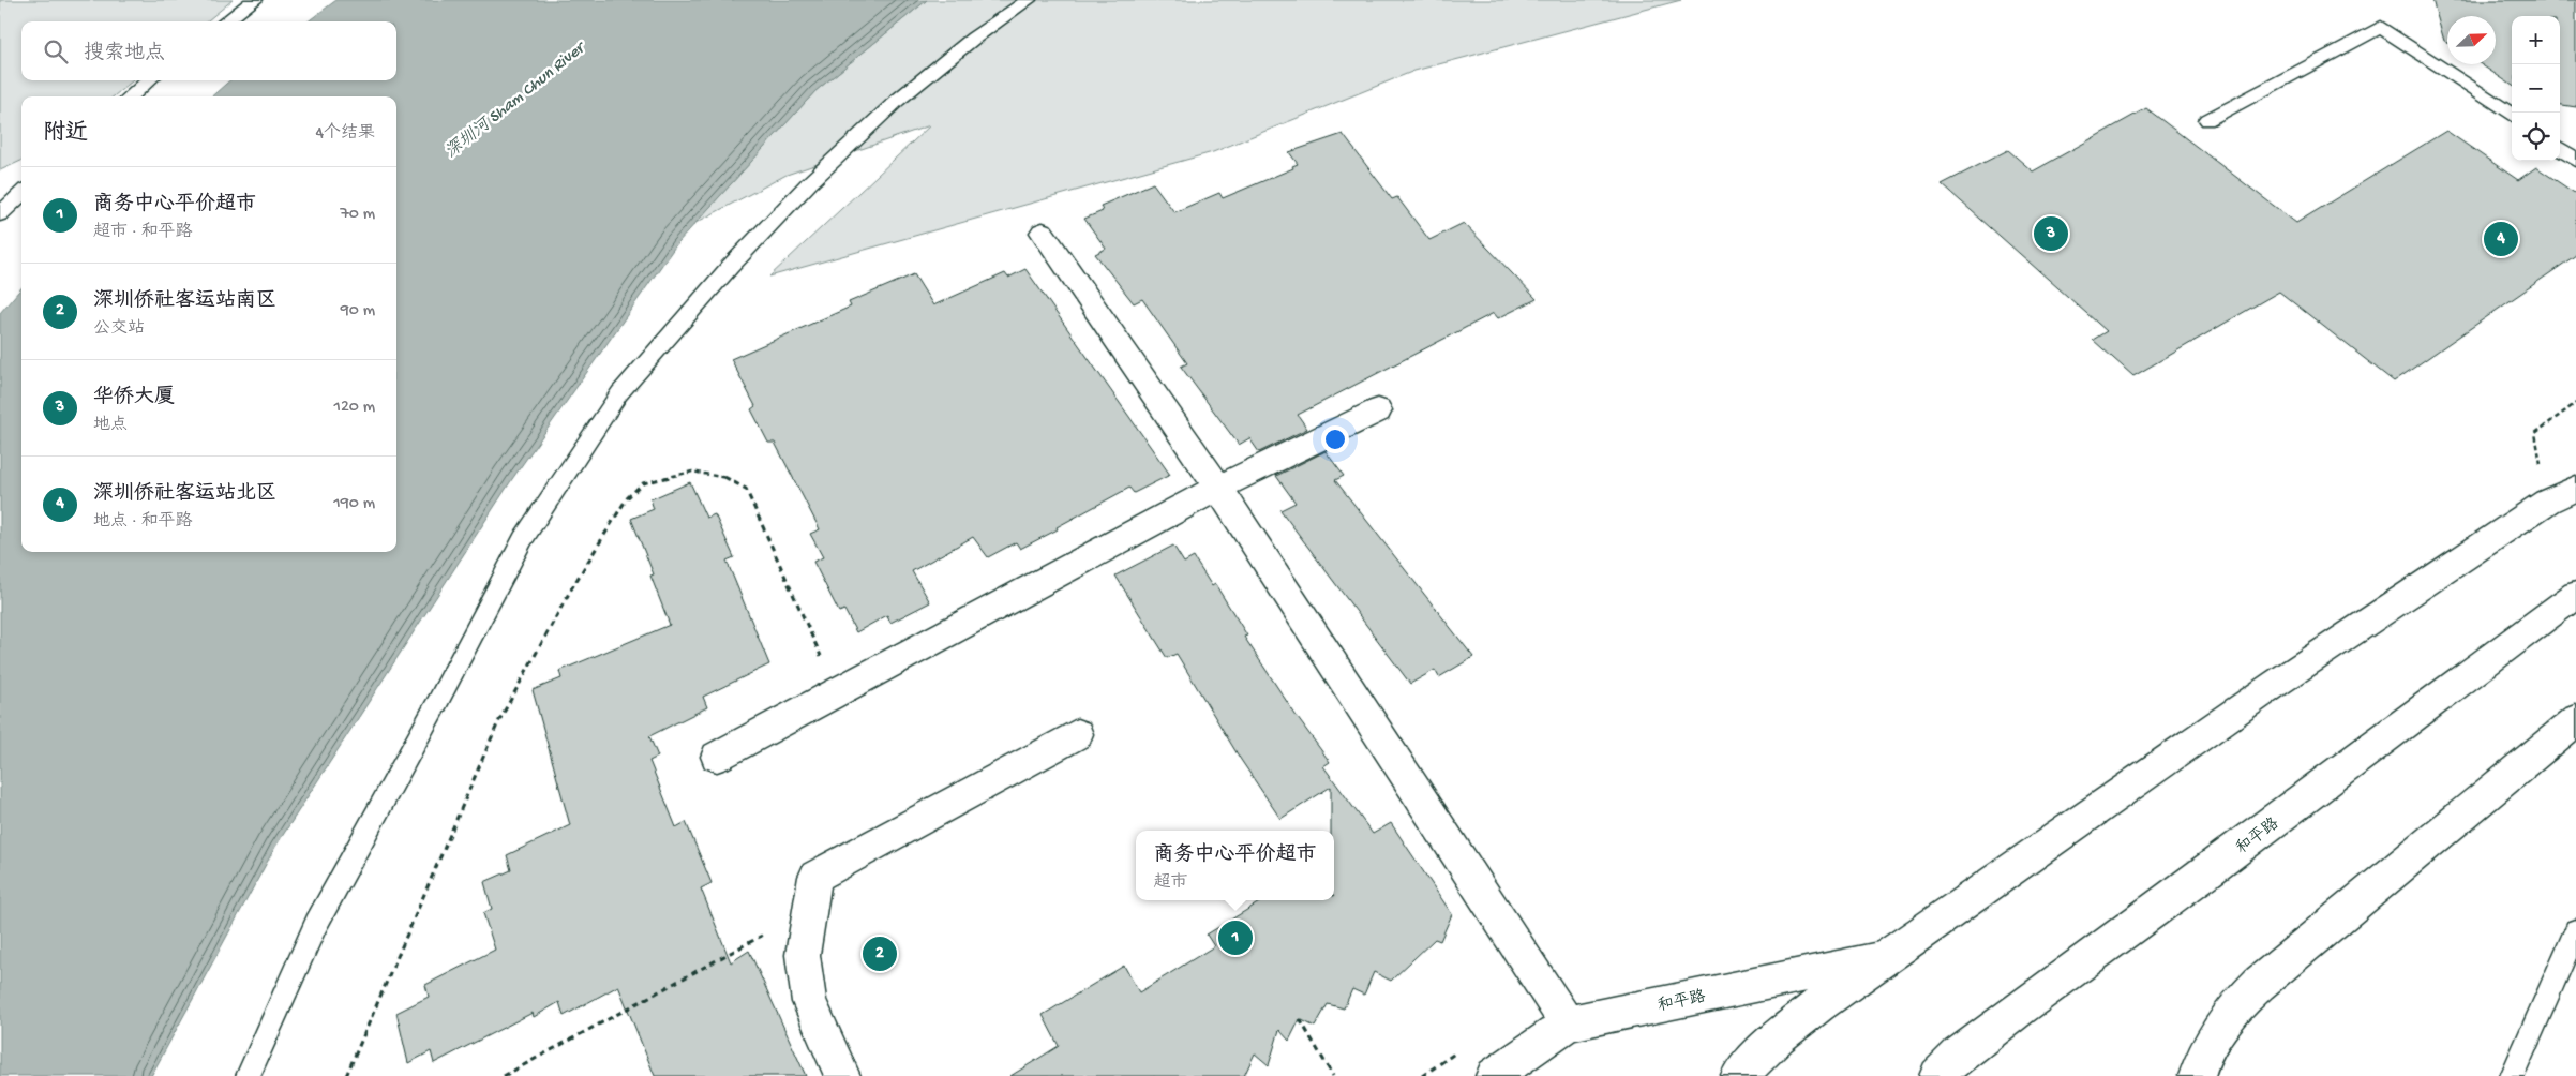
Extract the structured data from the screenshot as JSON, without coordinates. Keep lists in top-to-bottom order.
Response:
{
  "streets": {
    "street": ["和平路"]
  },
  "water": ["深圳河 Sham Chun River"],
  "north": "top right",
  "page": {
    "map_buttons": ["+", "−"],
    "search": "搜索地点",
    "heading": ["附近", "4个结果"],
    "list": [
      {
        "mark": "1",
        "name": "商务中心平价超市",
        "note": "超市 · 和平路",
        "value": "70 m"
      },
      {
        "mark": "2",
        "name": "深圳侨社客运站南区",
        "note": "公交站",
        "value": "90 m"
      },
      {
        "mark": "3",
        "name": "华侨大厦",
        "note": "地点",
        "value": "120 m"
      },
      {
        "mark": "4",
        "name": "深圳侨社客运站北区",
        "note": "地点 · 和平路",
        "value": "190 m"
      }
    ],
    "pins": [
      "3",
      "4",
      "1",
      "2"
    ],
    "popup": ["商务中心平价超市", "超市"]
  }
}
